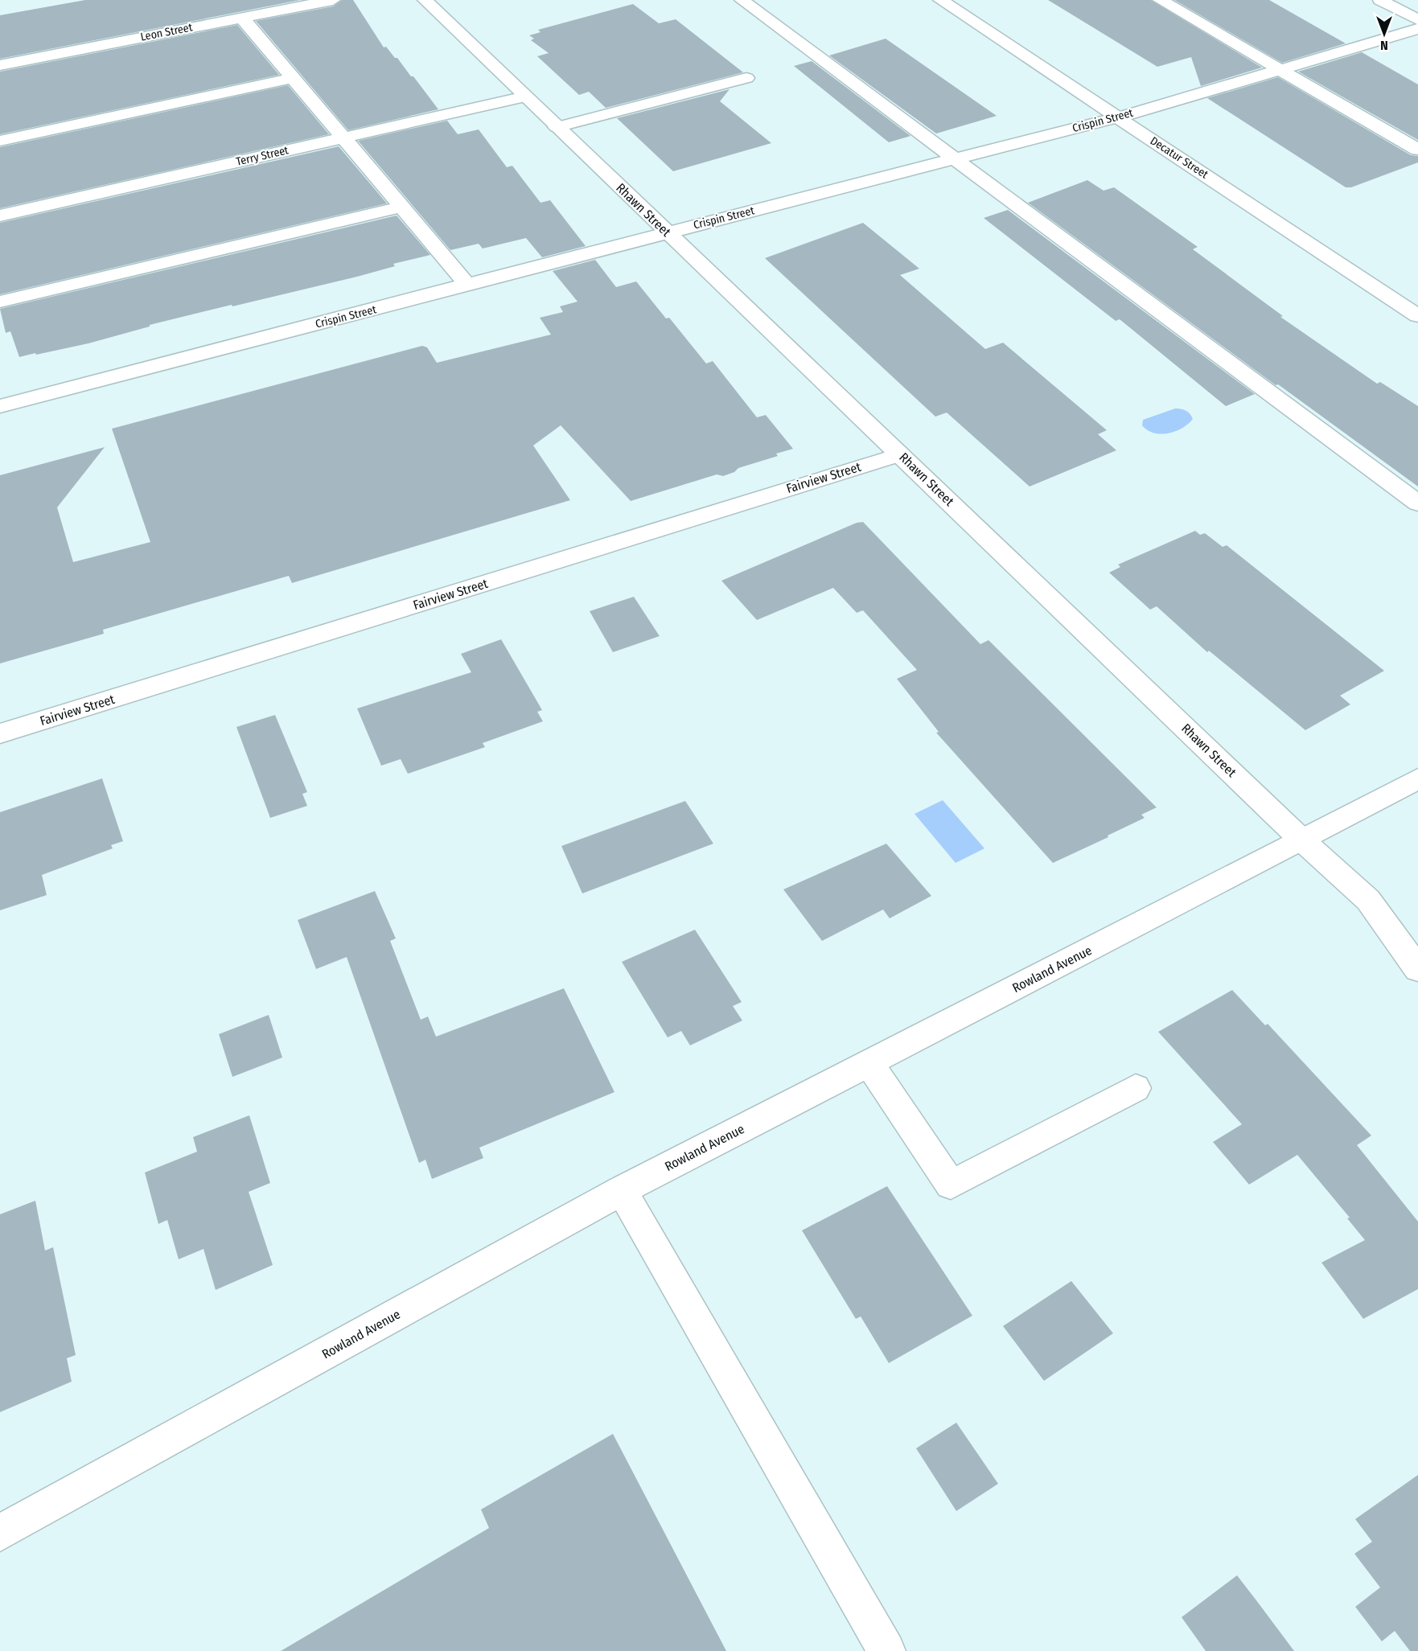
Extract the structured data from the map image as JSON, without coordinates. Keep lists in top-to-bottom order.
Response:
{
  "streets": {
    "street": [
      "Leon Street",
      "Crispin Street",
      "Terry Street",
      "Decatur Street",
      "Rhawn Street",
      "Fairview Street",
      "Rowland Avenue"
    ]
  },
  "crossings": [
    ["Crispin Street", "Decatur Street"],
    ["Crispin Street", "Rhawn Street"],
    ["Terry Street", "Rhawn Street"],
    ["Rhawn Street", "Fairview Street"],
    ["Rhawn Street", "Rowland Avenue"]
  ],
  "north": "bottom"
}
